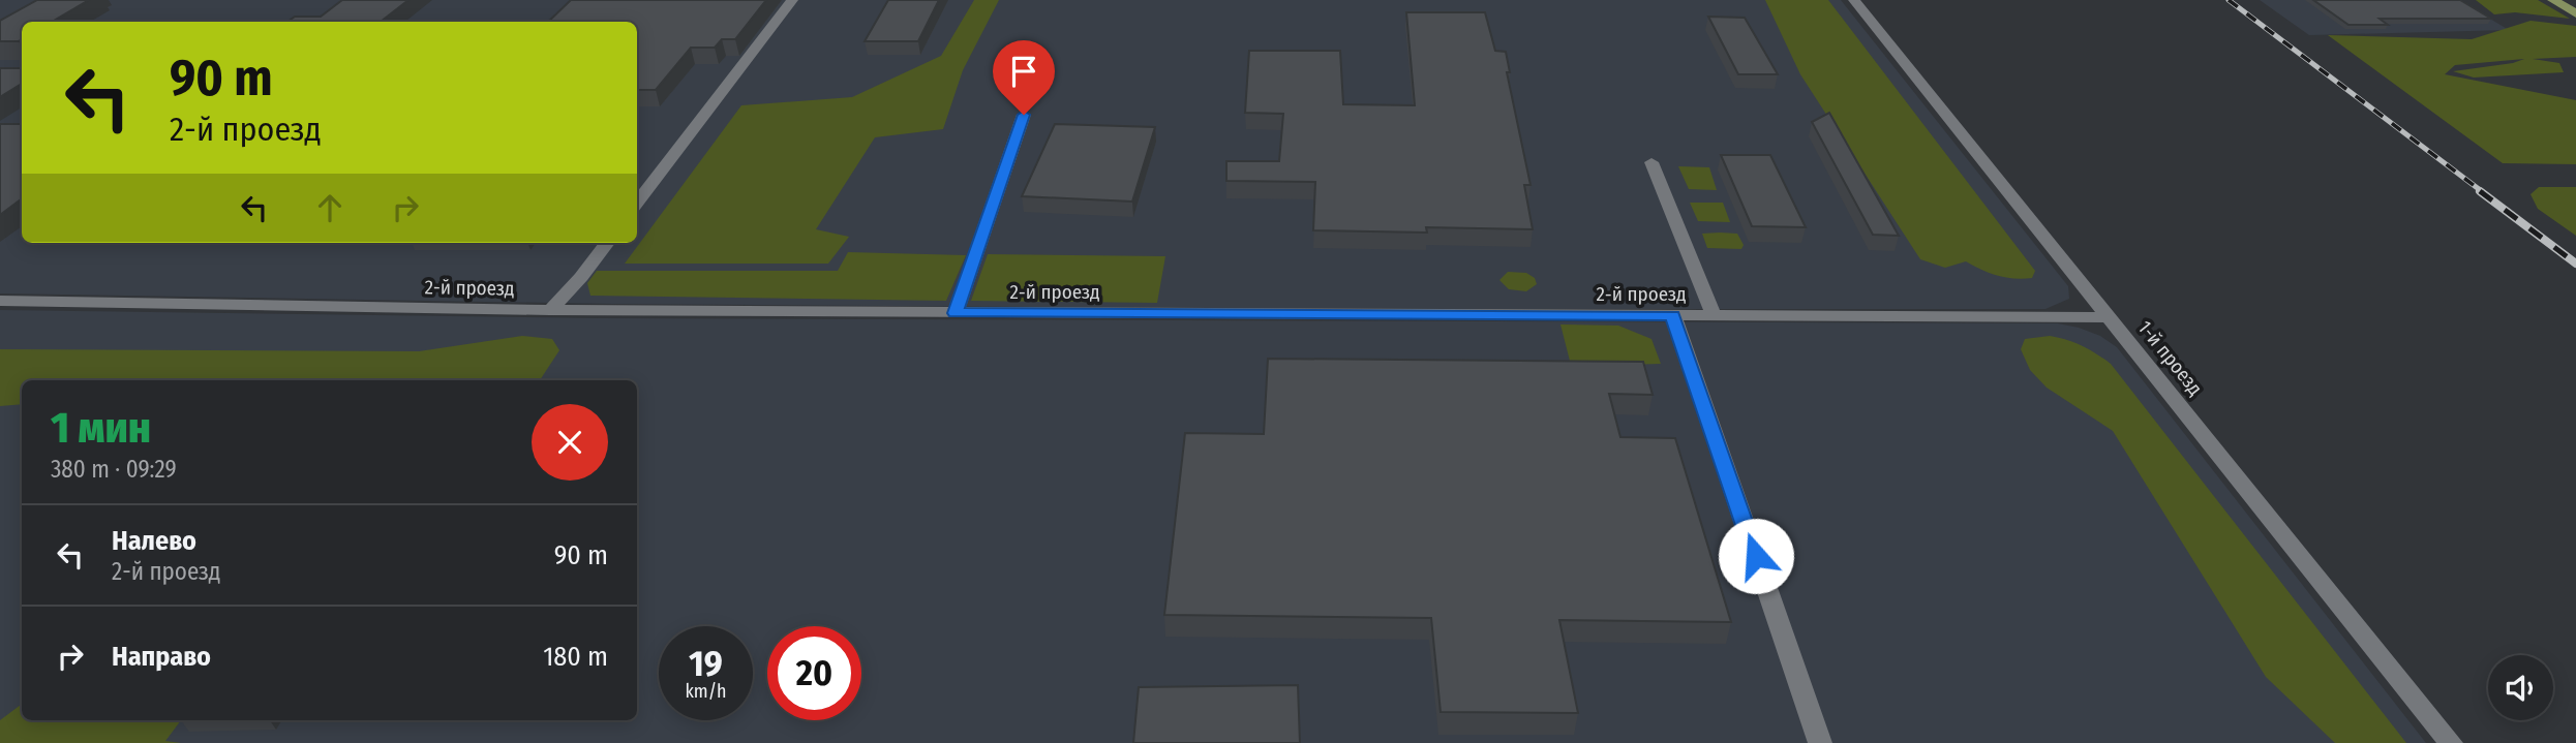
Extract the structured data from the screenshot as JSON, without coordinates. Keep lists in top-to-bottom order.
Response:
{
  "streets": {
    "street": ["2-й проезд", "1-й проезд"]
  },
  "crossings": [
    ["2-й проезд", "1-й проезд"]
  ],
  "page": {
    "turn": ["90 m", "2-й проезд"],
    "heading": ["1 мин", "380 m · 09:29"],
    "list": [
      {
        "name": "Налево",
        "note": "2-й проезд",
        "value": "90 m"
      },
      {
        "name": "Направо",
        "value": "180 m"
      }
    ],
    "speed": "19 km/h",
    "limit": "20"
  }
}
